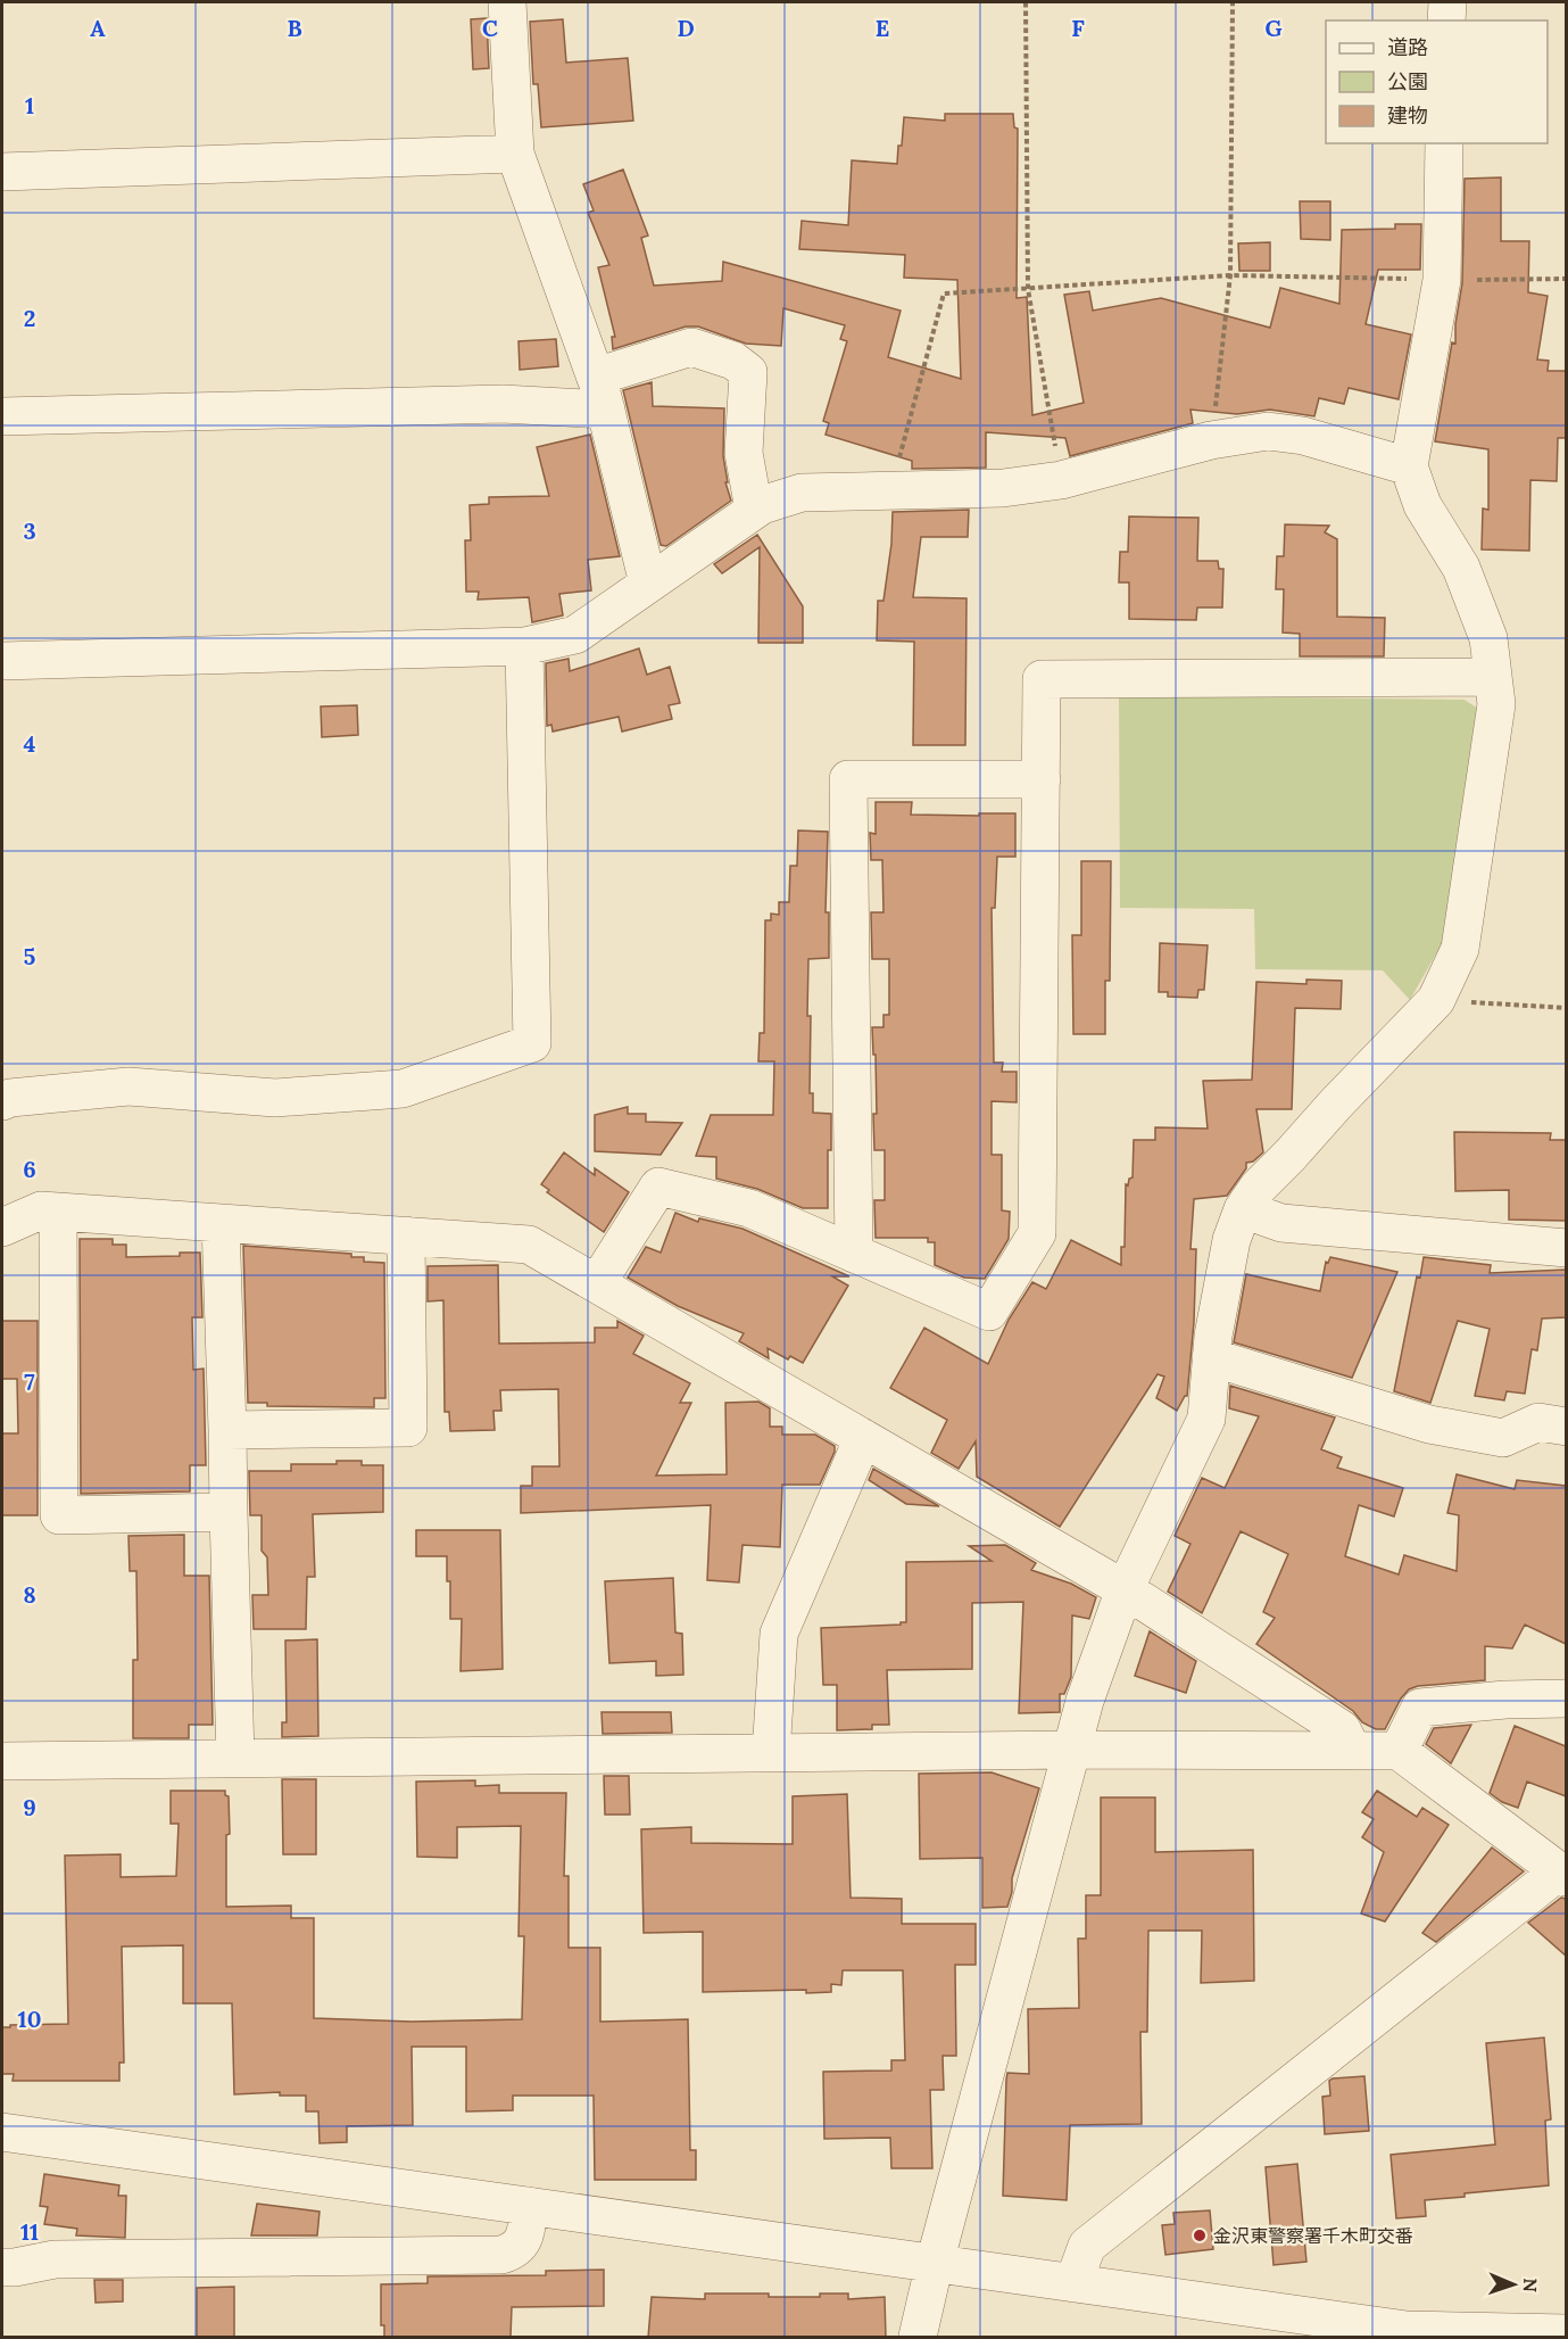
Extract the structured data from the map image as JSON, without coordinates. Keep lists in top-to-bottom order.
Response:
{
  "places": ["金沢東警察署千木町交番"],
  "legend": ["道路", "公園", "建物"],
  "north": "right",
  "grid": {
    "columns": [
      "A",
      "B",
      "C",
      "D",
      "E",
      "F",
      "G"
    ],
    "rows": [
      "1",
      "2",
      "3",
      "4",
      "5",
      "6",
      "7",
      "8",
      "9",
      "10",
      "11"
    ]
  }
}
